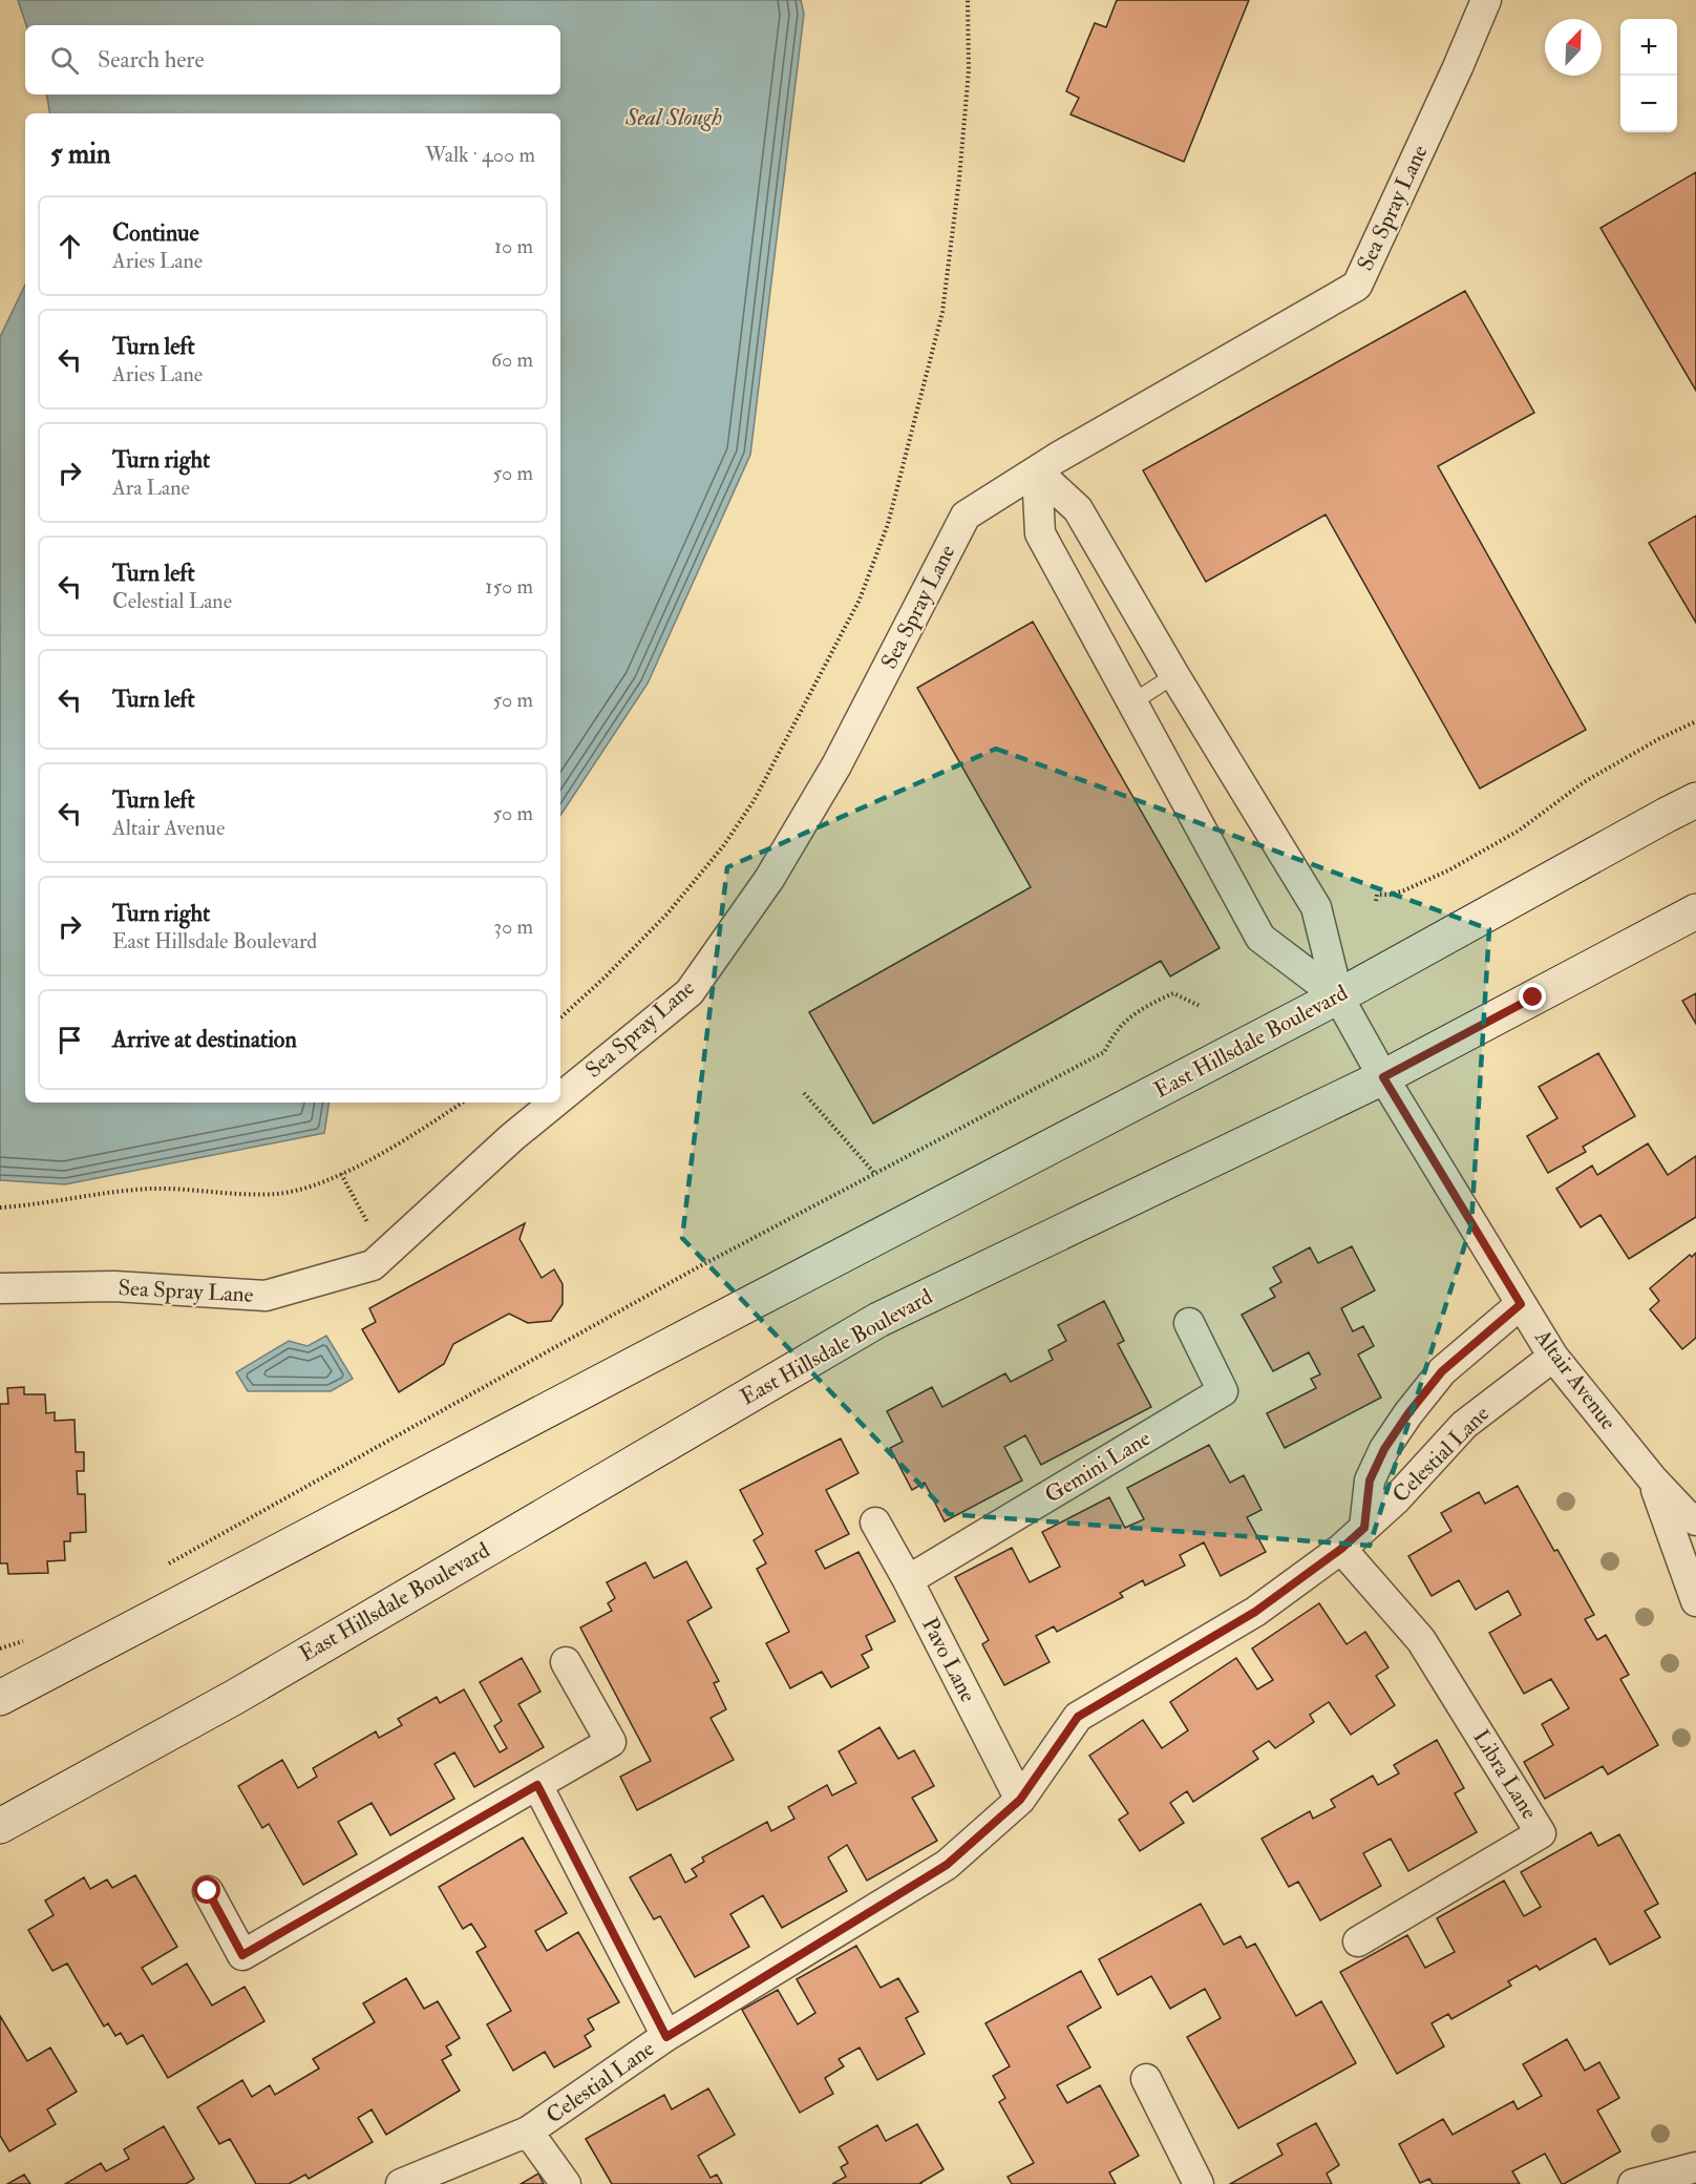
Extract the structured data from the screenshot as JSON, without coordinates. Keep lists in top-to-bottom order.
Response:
{
  "streets": {
    "main road": ["East Hillsdale Boulevard"],
    "street": [
      "Sea Spray Lane",
      "Altair Avenue",
      "Celestial Lane",
      "Gemini Lane",
      "Pavo Lane",
      "Libra Lane"
    ]
  },
  "crossings": [
    ["East Hillsdale Boulevard", "Altair Avenue"],
    ["Altair Avenue", "Celestial Lane"],
    ["Celestial Lane", "Pavo Lane"],
    ["Celestial Lane", "Libra Lane"],
    ["Gemini Lane", "Pavo Lane"]
  ],
  "water": ["Seal Slough"],
  "north": "top right",
  "page": {
    "map_buttons": ["+", "−"],
    "search": "Search here",
    "heading": ["5 min", "Walk · 400 m"],
    "list": [
      ["Continue", "Aries Lane", "10 m"],
      ["Turn left", "Aries Lane", "60 m"],
      ["Turn right", "Ara Lane", "50 m"],
      ["Turn left", "Celestial Lane", "150 m"],
      ["Turn left", "50 m"],
      ["Turn left", "Altair Avenue", "50 m"],
      ["Turn right", "East Hillsdale Boulevard", "30 m"],
      "Arrive at destination"
    ]
  }
}
